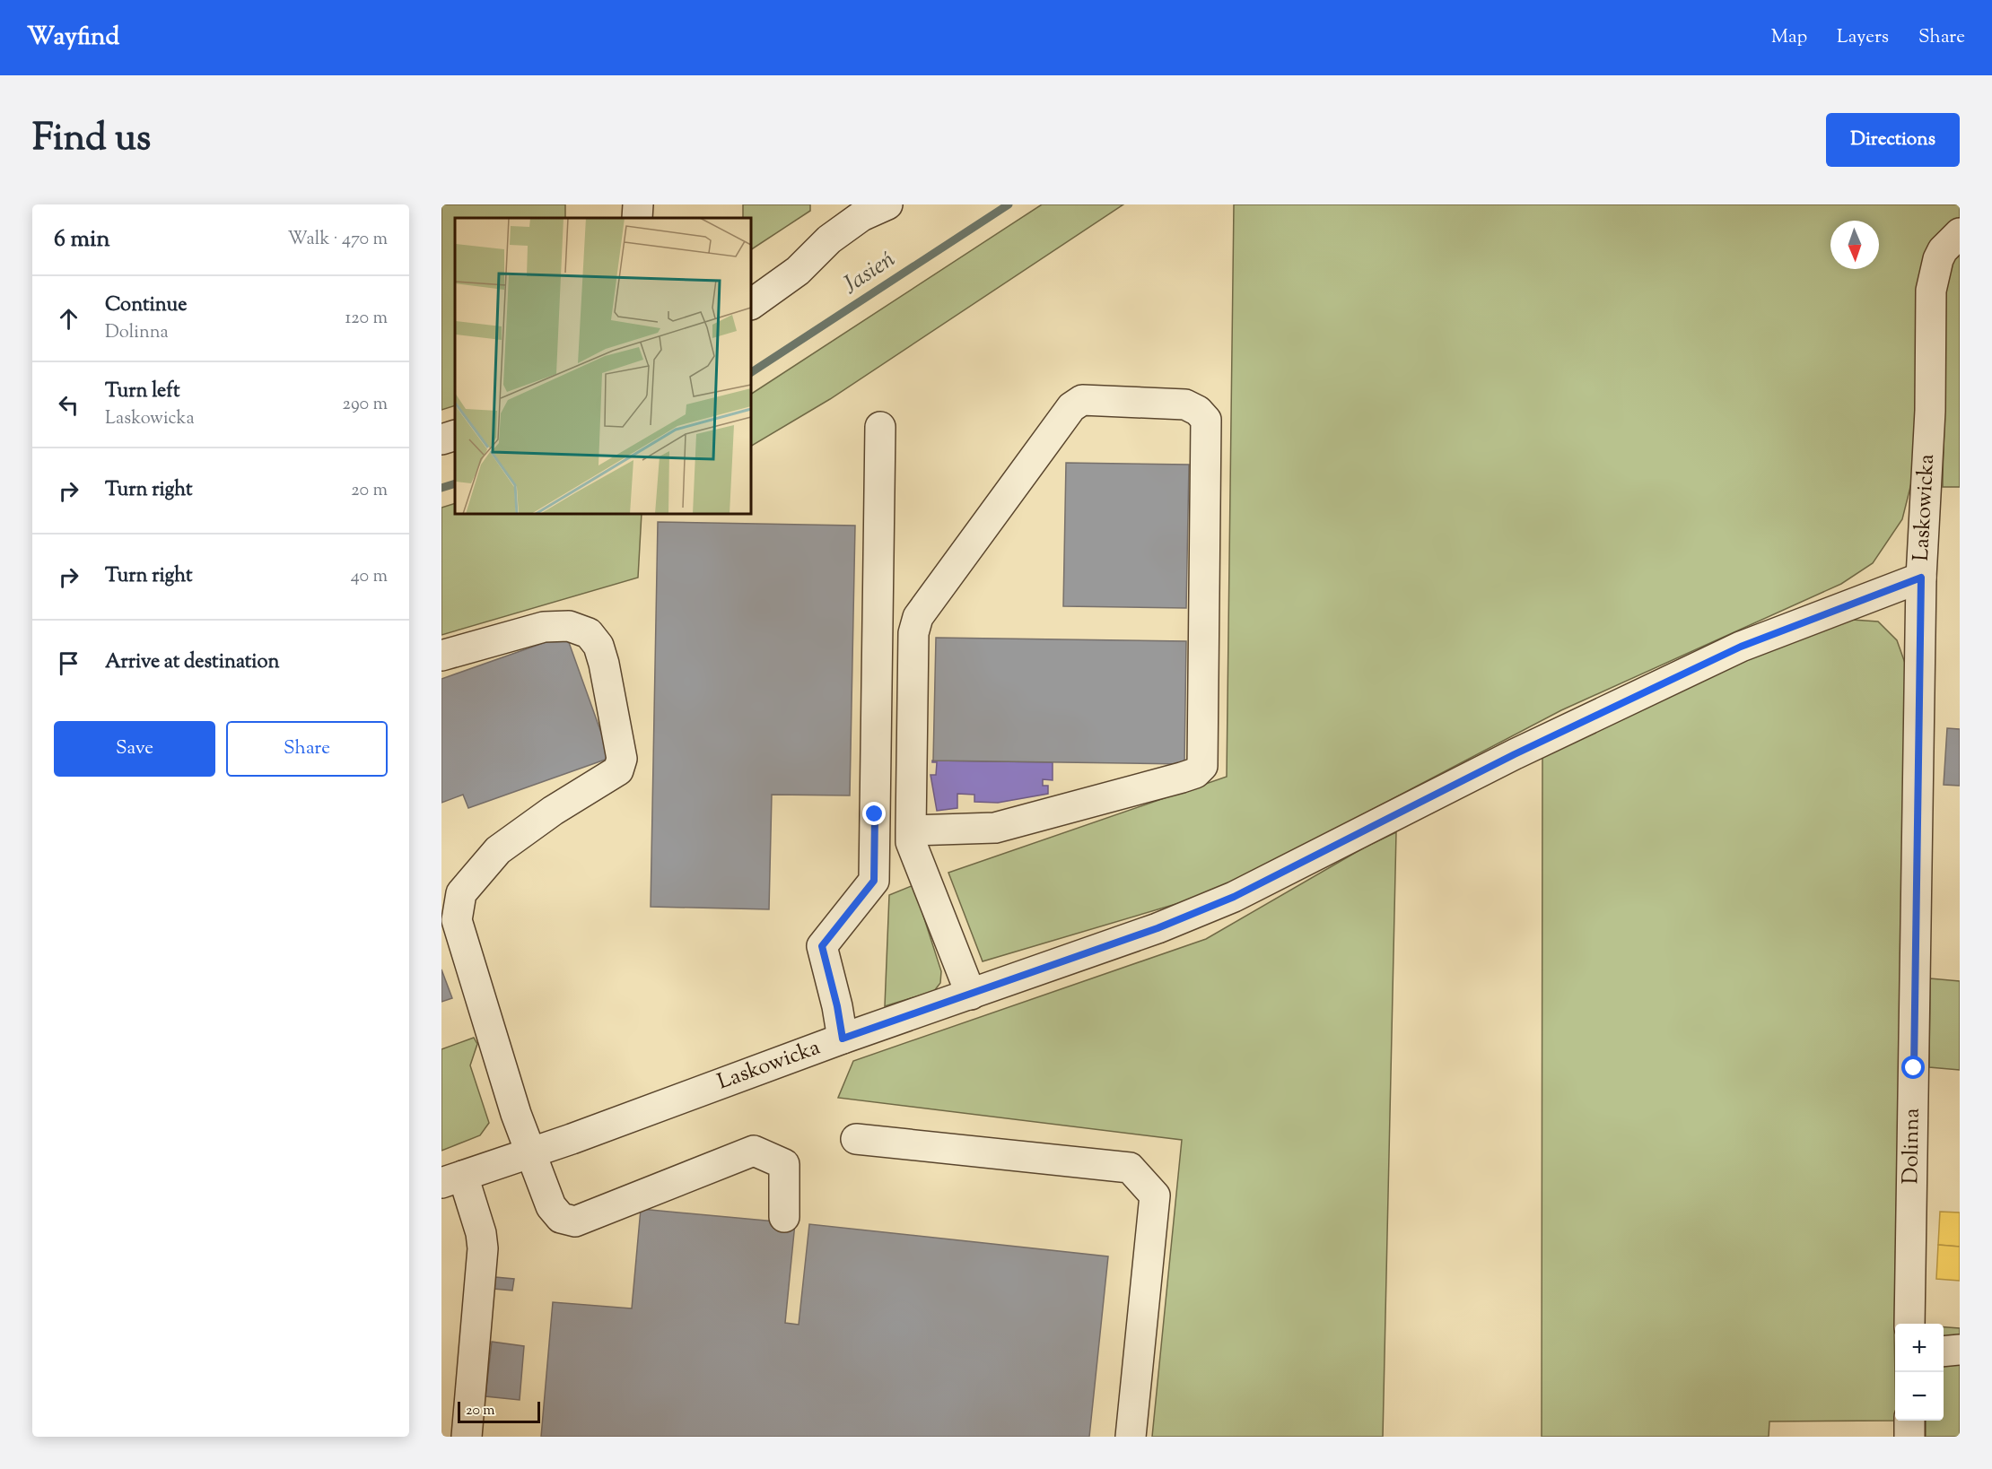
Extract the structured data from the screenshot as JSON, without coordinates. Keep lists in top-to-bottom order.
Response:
{
  "streets": {
    "street": ["Laskowicka", "Dolinna"]
  },
  "crossings": [
    ["Laskowicka", "Dolinna"]
  ],
  "water": ["Jasień"],
  "scale_bar": "20 m",
  "north": "bottom",
  "page": {
    "header": "Wayfind",
    "nav": ["Map", "Layers", "Share"],
    "title": "Find us",
    "buttons": [
      "Directions",
      ["Save", "Share"]
    ],
    "heading": ["6 min", "Walk · 470 m"],
    "list": [
      ["Continue", "Dolinna", "120 m"],
      ["Turn left", "Laskowicka", "290 m"],
      ["Turn right", "20 m"],
      ["Turn right", "40 m"],
      "Arrive at destination"
    ],
    "map_buttons": ["+", "−"],
    "scale": "20 m"
  }
}
